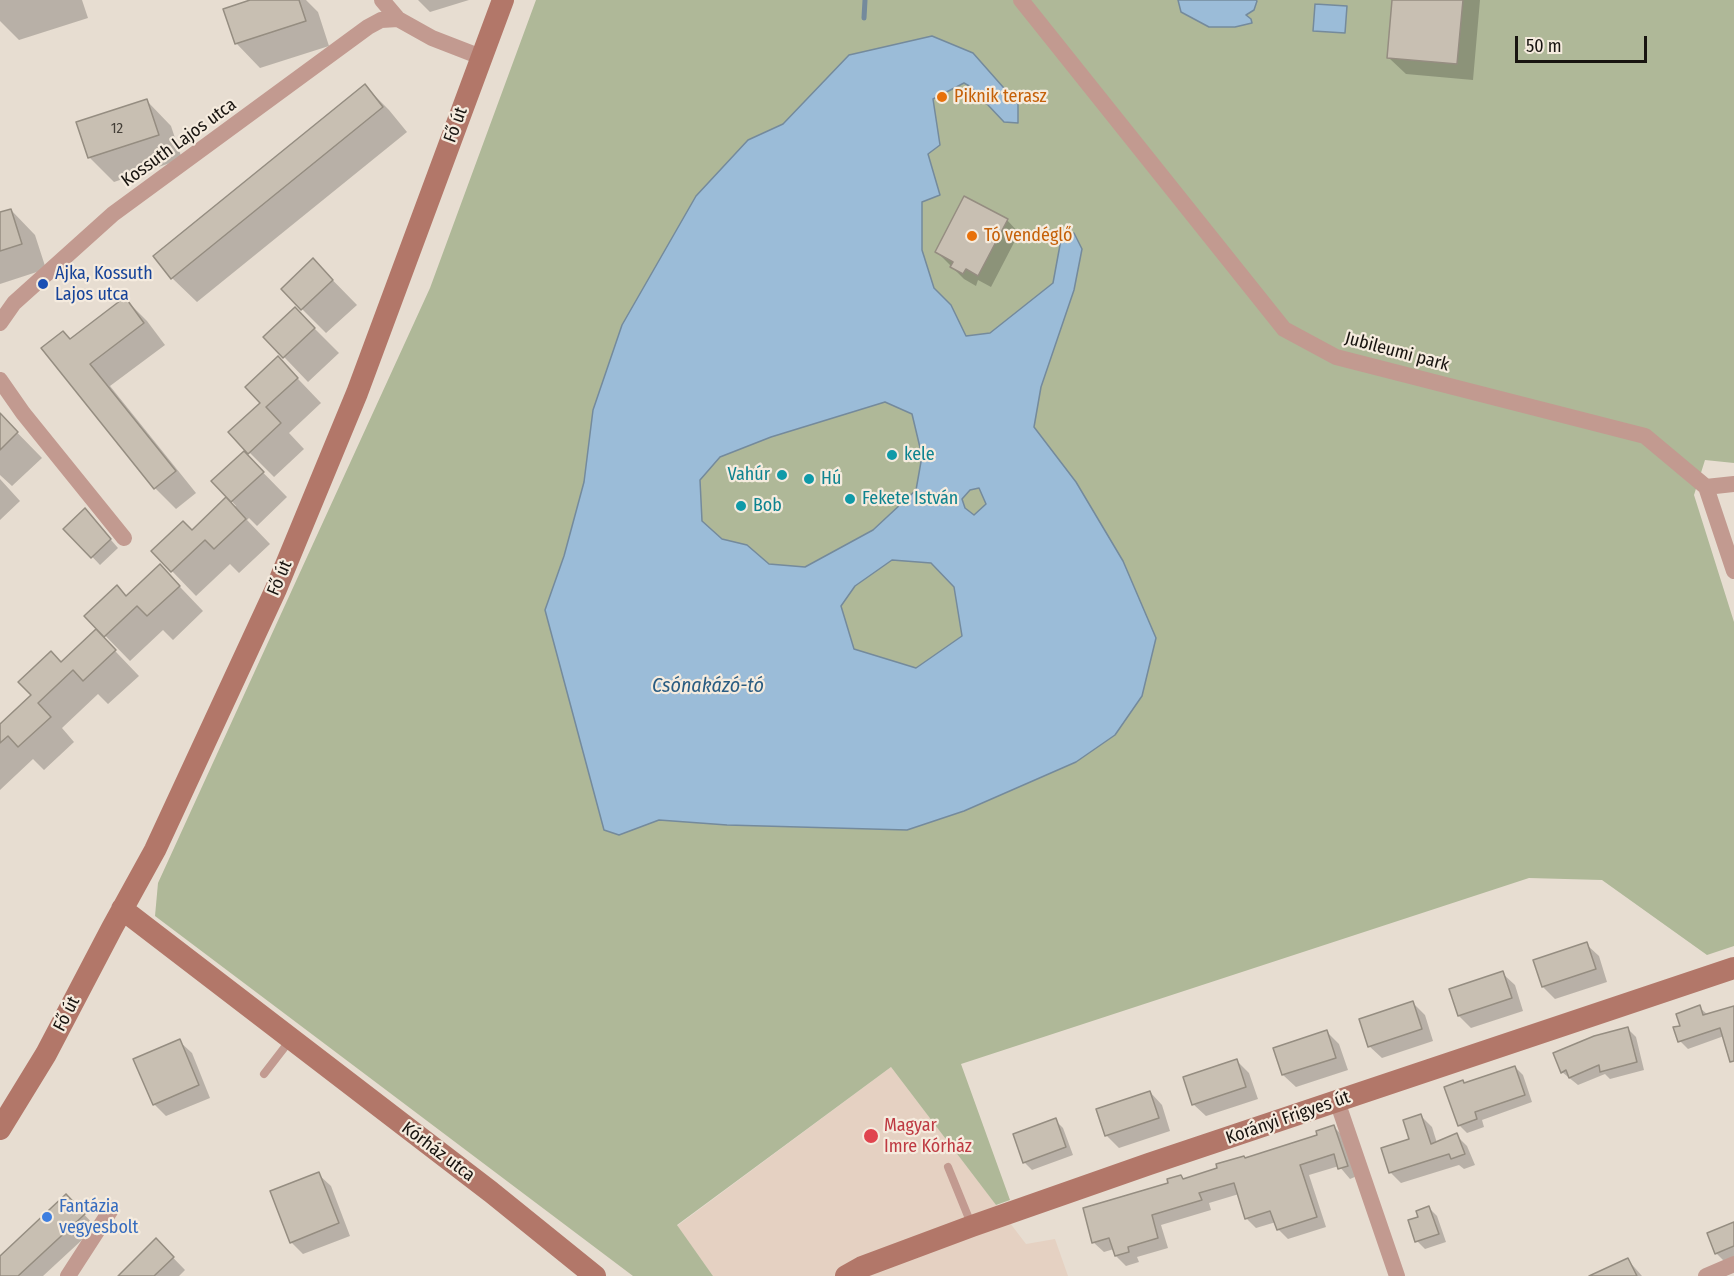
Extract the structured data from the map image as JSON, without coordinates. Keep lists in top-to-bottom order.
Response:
{
  "streets": {
    "main road": ["Fő út", "Korányi Frigyes út", "Kórház utca"],
    "street": ["Kossuth Lajos utca", "Jubileumi park"]
  },
  "crossings": [
    ["Fő út", "Kórház utca"]
  ],
  "water": ["Csónakázó-tó"],
  "places": [
    "Piknik terasz",
    "Tó vendéglő",
    "Ajka, Kossuth Lajos utca",
    "kele",
    "Vahúr",
    "Hú",
    "Fekete István",
    "Bob",
    "Magyar Imre Kórház",
    "Fantázia vegyesbolt"
  ],
  "house_numbers": ["12"],
  "scale_bar": "50 m"
}
